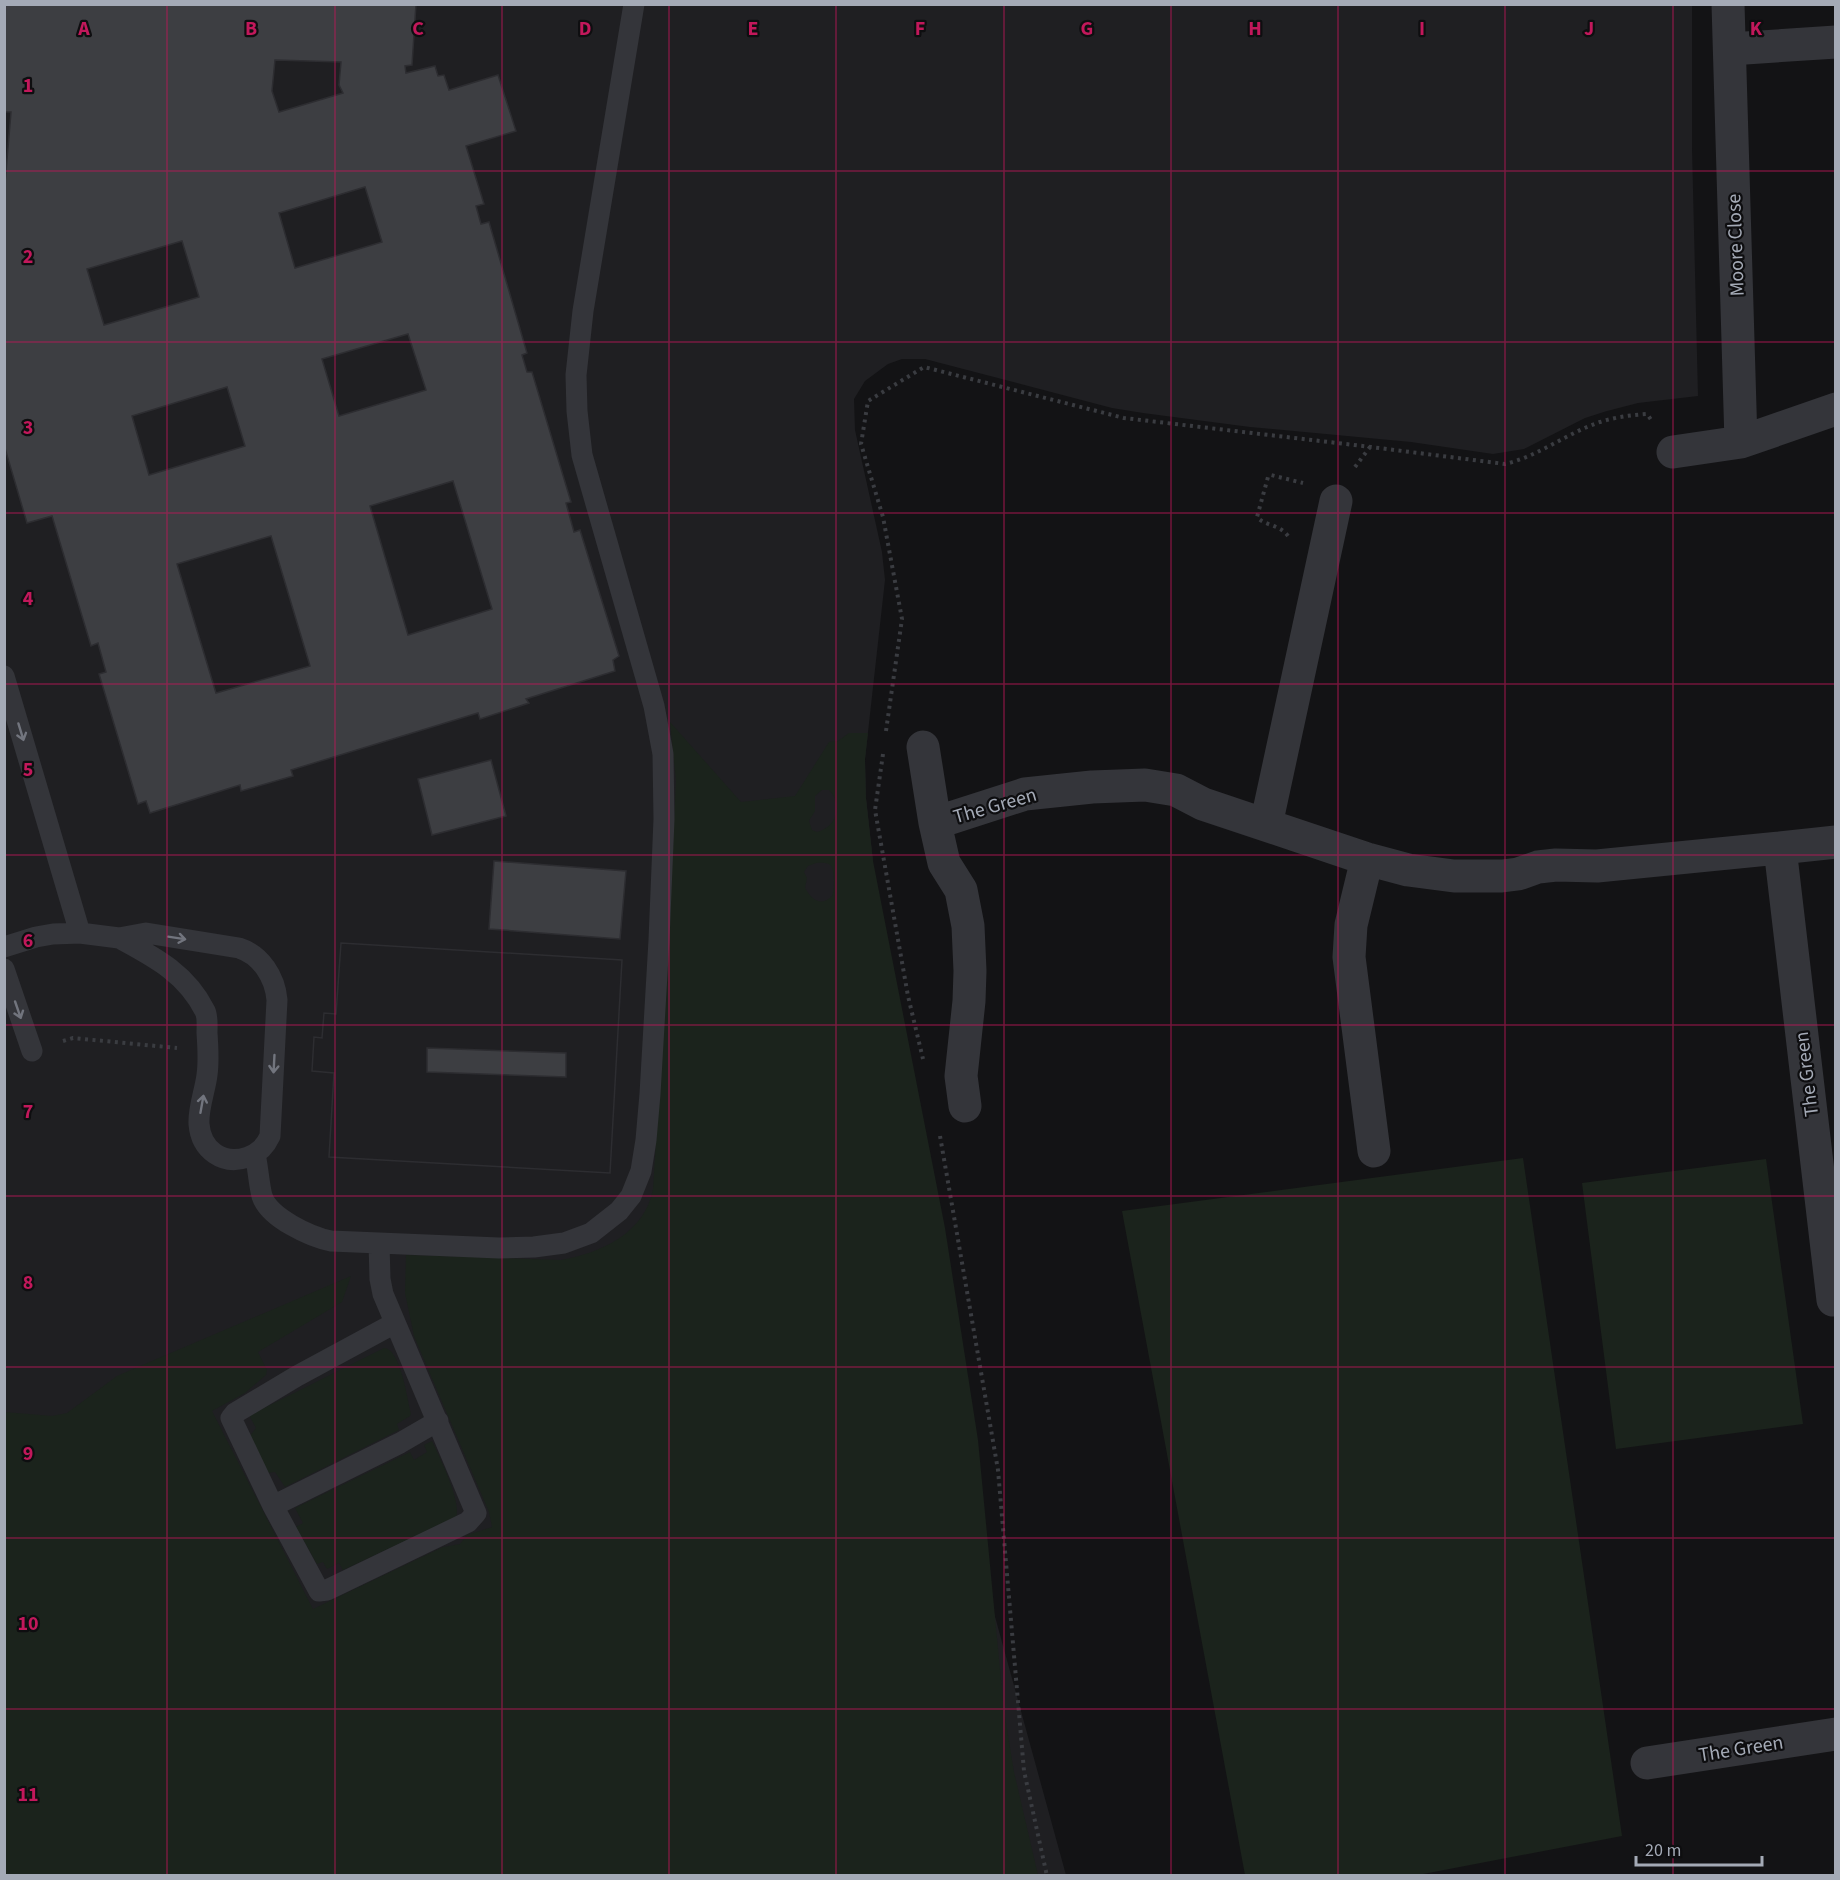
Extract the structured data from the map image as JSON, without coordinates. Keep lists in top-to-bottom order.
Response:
{
  "streets": {
    "street": ["Moore Close", "The Green"]
  },
  "scale_bar": "20 m",
  "grid": {
    "columns": [
      "A",
      "B",
      "C",
      "D",
      "E",
      "F",
      "G",
      "H",
      "I",
      "J",
      "K"
    ],
    "rows": [
      "1",
      "2",
      "3",
      "4",
      "5",
      "6",
      "7",
      "8",
      "9",
      "10",
      "11"
    ]
  }
}
